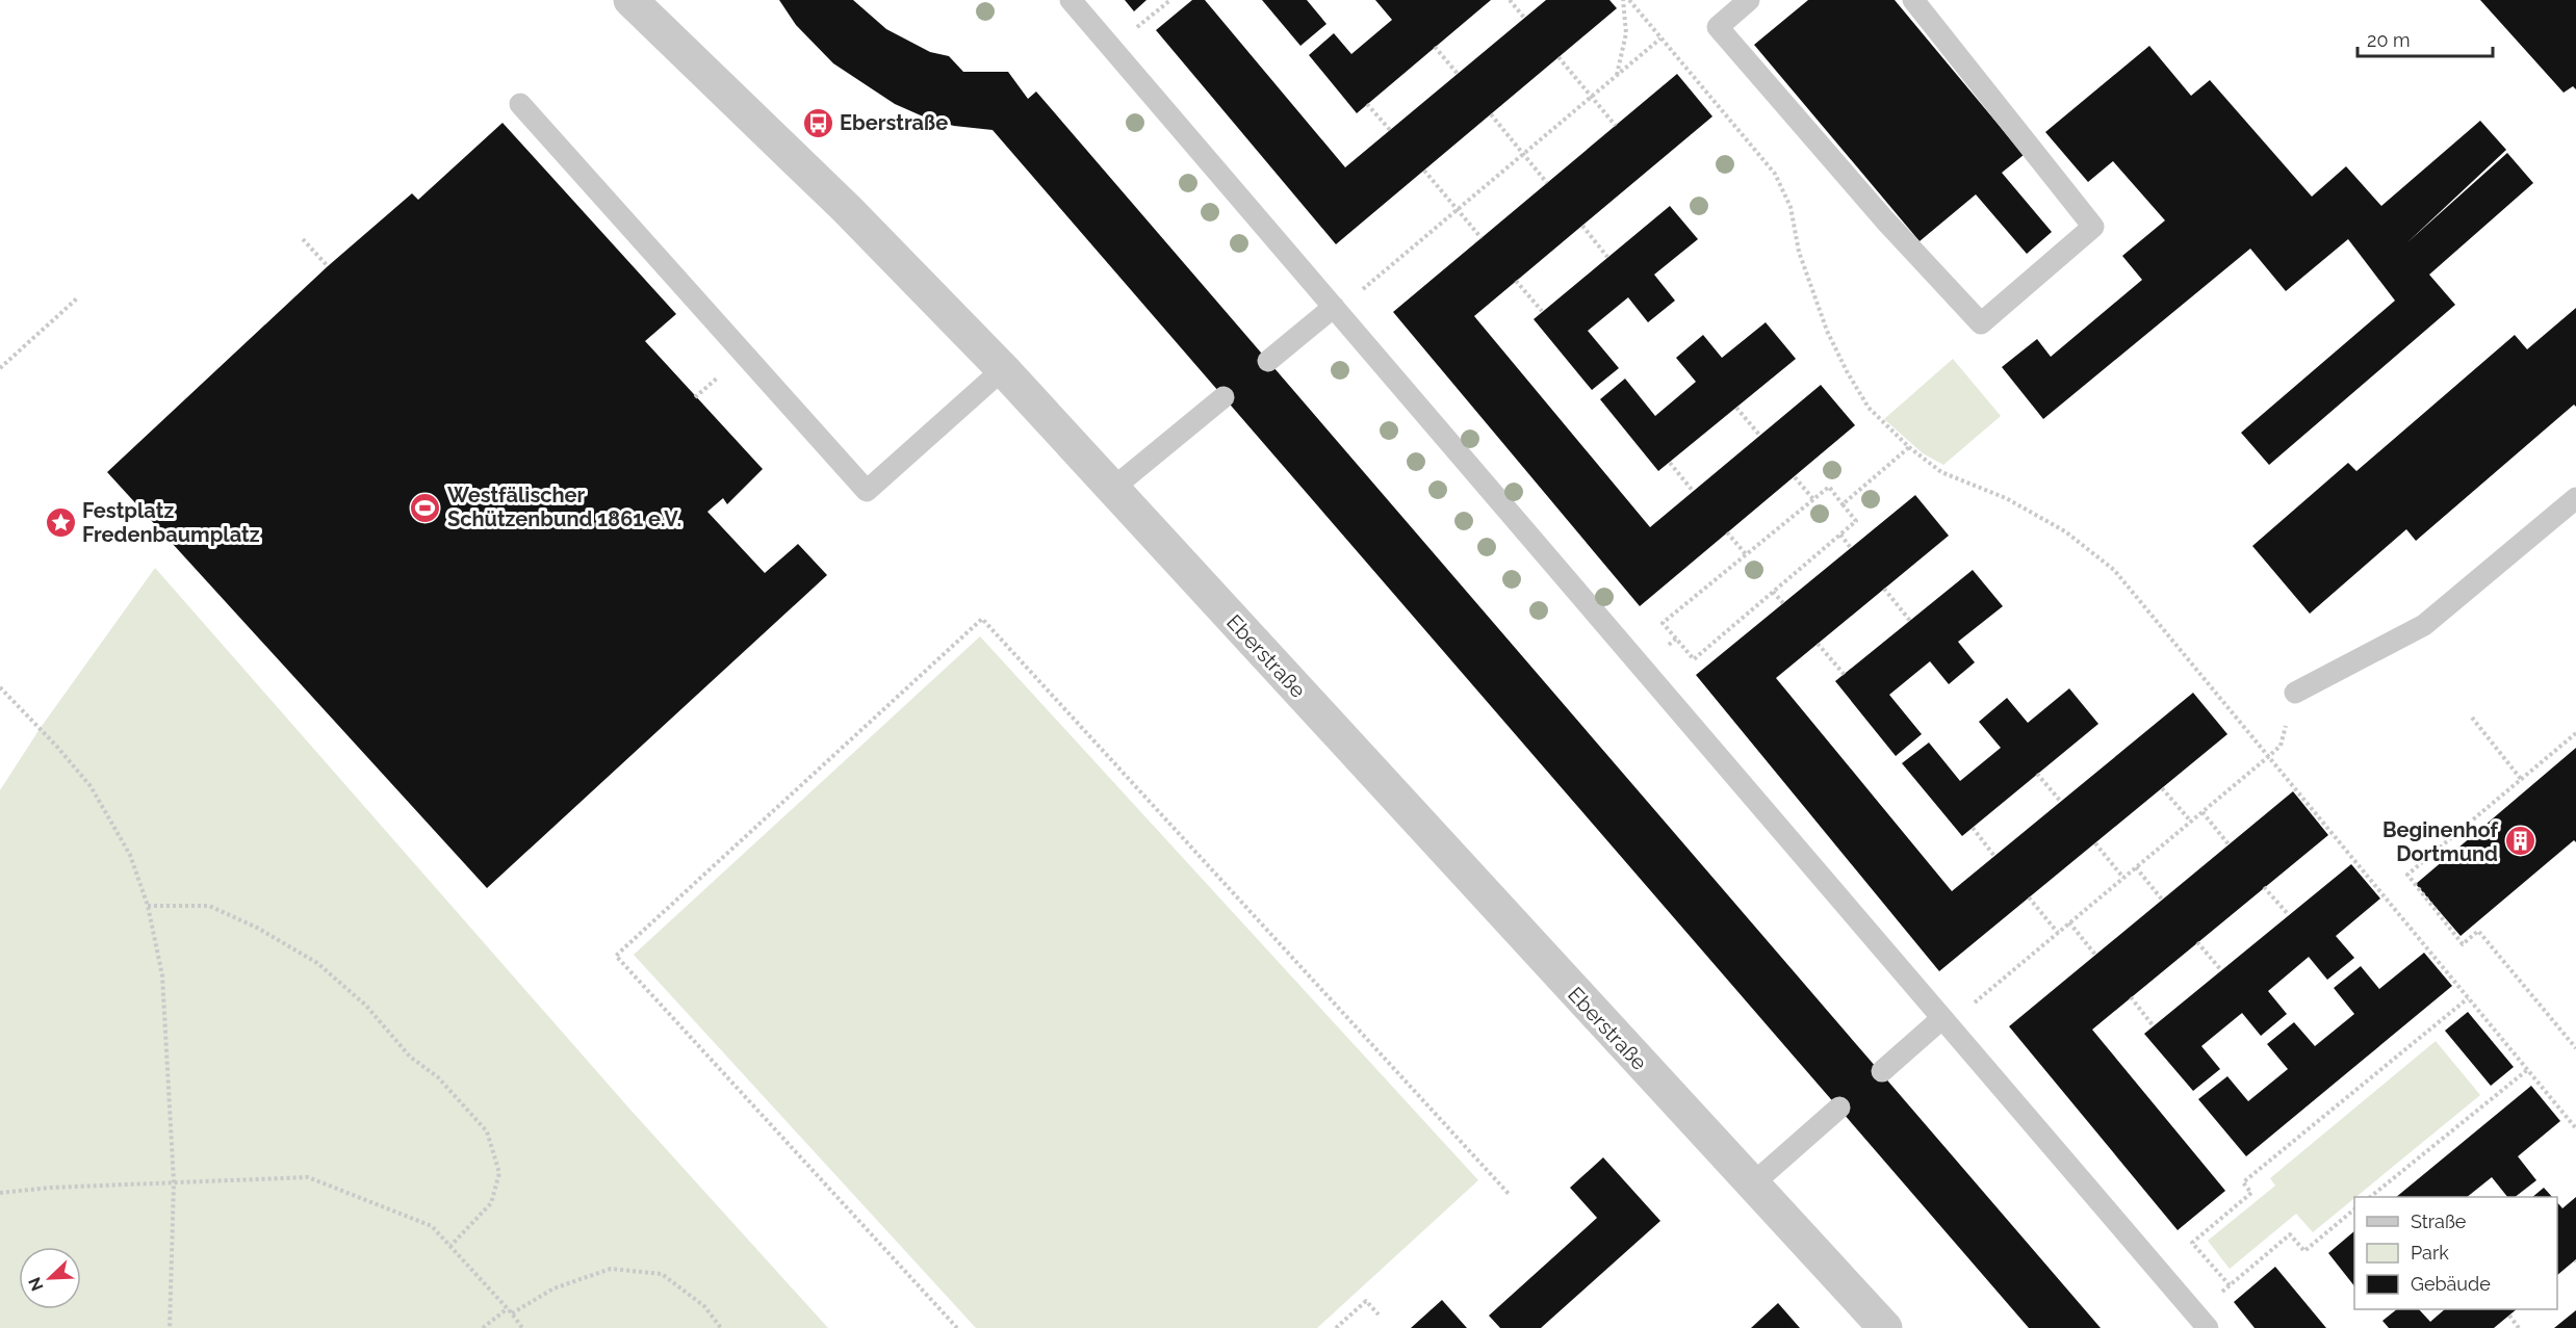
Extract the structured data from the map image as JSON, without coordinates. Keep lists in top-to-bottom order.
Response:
{
  "streets": {
    "street": ["Eberstraße"]
  },
  "places": {
    "bus stop": ["Eberstraße"],
    "sports": ["Westfälischer Schützenbund 1861 e.V."],
    "place": ["Festplatz Fredenbaumplatz"],
    "building": ["Beginenhof Dortmund"]
  },
  "legend": ["Straße", "Park", "Gebäude"],
  "scale_bar": "20 m",
  "north": "bottom left"
}
